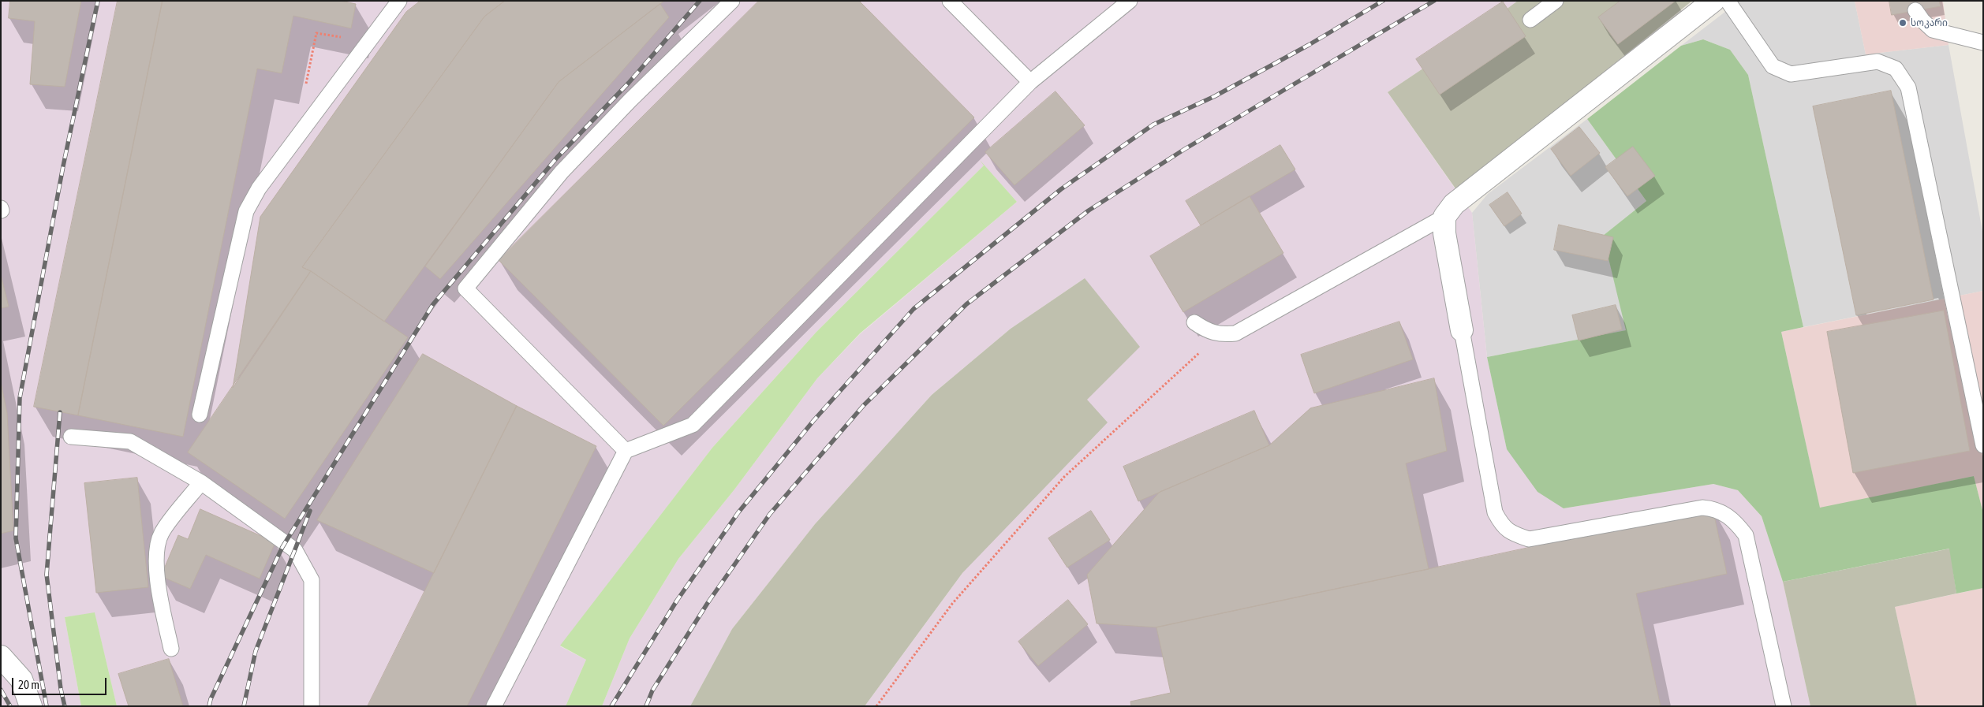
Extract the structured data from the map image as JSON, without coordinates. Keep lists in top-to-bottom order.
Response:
{
  "places": ["სოკარი"],
  "scale_bar": "20 m"
}
